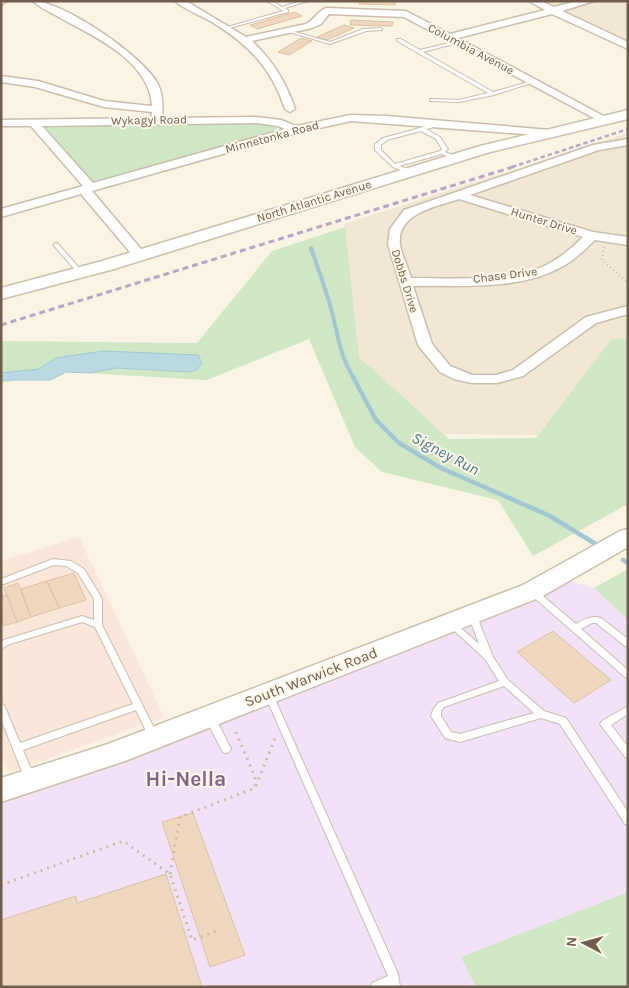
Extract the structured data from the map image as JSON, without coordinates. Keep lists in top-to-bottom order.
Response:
{
  "streets": {
    "street": [
      "Columbia Avenue",
      "Wykagyl Road",
      "Minnetonka Road",
      "North Atlantic Avenue",
      "Hunter Drive",
      "Chase Drive",
      "Dobbs Drive",
      "South Warwick Road"
    ]
  },
  "crossings": [
    ["Columbia Avenue", "North Atlantic Avenue"],
    ["Wykagyl Road", "Minnetonka Road"],
    ["Minnetonka Road", "North Atlantic Avenue"],
    ["Hunter Drive", "Chase Drive"],
    ["Hunter Drive", "Dobbs Drive"],
    ["Chase Drive", "Dobbs Drive"]
  ],
  "districts": ["Hi-Nella"],
  "water": ["Signey Run"],
  "north": "left"
}
